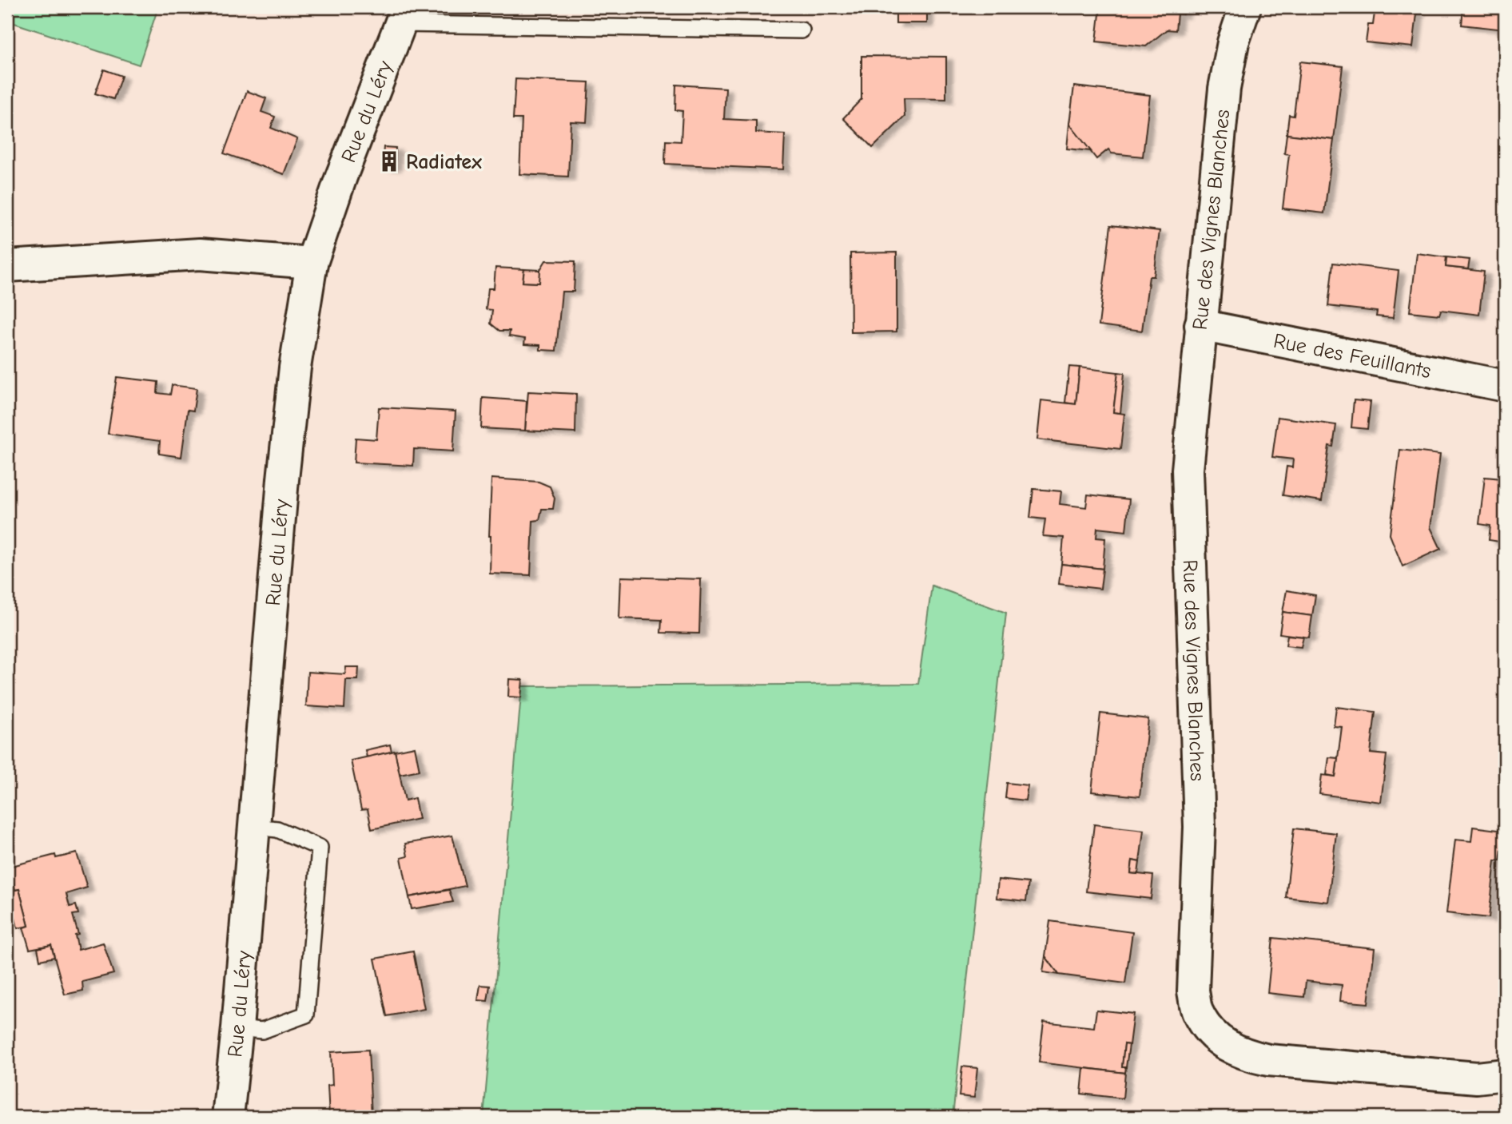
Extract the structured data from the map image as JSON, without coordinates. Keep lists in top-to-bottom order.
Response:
{
  "streets": {
    "street": ["Rue du Léry", "Rue des Vignes Blanches", "Rue des Feuillants"]
  },
  "crossings": [
    ["Rue des Vignes Blanches", "Rue des Feuillants"]
  ],
  "places": {
    "building": ["Radiatex"]
  }
}
